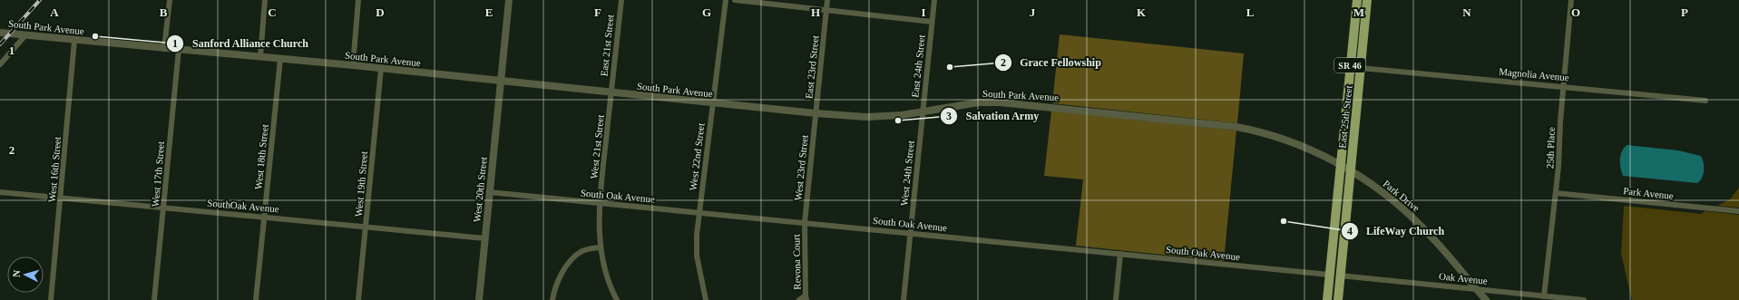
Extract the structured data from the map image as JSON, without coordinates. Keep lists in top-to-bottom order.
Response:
{
  "streets": {
    "main road": ["SR 46", "East 25th Street"],
    "street": [
      "South Park Avenue",
      "East 21st Street",
      "East 24th Street",
      "East 23rd Street",
      "Magnolia Avenue",
      "West 21st Street",
      "25th Place",
      "West 18th Street",
      "West 22nd Street",
      "West 23rd Street",
      "West 16th Street",
      "West 24th Street",
      "West 17th Street",
      "West 19th Street",
      "West 20th Street",
      "Park Avenue",
      "South Oak Avenue",
      "Park Drive",
      "SouthOak Avenue",
      "Revona Court",
      "Oak Avenue"
    ]
  },
  "crossings": [
    ["South Park Avenue", "East 21st Street"],
    ["South Park Avenue", "SR 46"],
    ["South Park Avenue", "East 24th Street"],
    ["South Park Avenue", "East 23rd Street"],
    ["South Park Avenue", "East 25th Street"],
    ["South Park Avenue", "West 21st Street"],
    ["South Park Avenue", "West 18th Street"],
    ["South Park Avenue", "West 22nd Street"],
    ["South Park Avenue", "West 23rd Street"],
    ["South Park Avenue", "West 16th Street"],
    ["South Park Avenue", "West 24th Street"],
    ["South Park Avenue", "West 17th Street"],
    ["South Park Avenue", "West 19th Street"],
    ["South Park Avenue", "West 20th Street"],
    ["South Park Avenue", "Park Drive"],
    ["East 21st Street", "West 21st Street"],
    ["SR 46", "East 25th Street"],
    ["SR 46", "South Oak Avenue"],
    ["SR 46", "Park Drive"],
    ["SR 46", "Oak Avenue"],
    ["East 24th Street", "West 24th Street"],
    ["East 23rd Street", "West 23rd Street"],
    ["Magnolia Avenue", "East 25th Street"],
    ["Magnolia Avenue", "25th Place"],
    ["East 25th Street", "Park Drive"],
    ["West 21st Street", "South Oak Avenue"],
    ["25th Place", "Park Avenue"],
    ["25th Place", "Oak Avenue"],
    ["West 18th Street", "SouthOak Avenue"],
    ["West 22nd Street", "South Oak Avenue"],
    ["West 23rd Street", "South Oak Avenue"],
    ["West 23rd Street", "Revona Court"],
    ["West 16th Street", "SouthOak Avenue"],
    ["West 24th Street", "South Oak Avenue"],
    ["West 17th Street", "SouthOak Avenue"],
    ["West 19th Street", "SouthOak Avenue"],
    ["West 20th Street", "South Oak Avenue"],
    ["West 20th Street", "SouthOak Avenue"],
    ["South Oak Avenue", "Revona Court"],
    ["Park Drive", "Oak Avenue"]
  ],
  "places": [
    "Sanford Alliance Church",
    "Grace Fellowship",
    "Salvation Army",
    "LifeWay Church"
  ],
  "north": "left",
  "grid": {
    "columns": [
      "A",
      "B",
      "C",
      "D",
      "E",
      "F",
      "G",
      "H",
      "I",
      "J",
      "K",
      "L",
      "M",
      "N",
      "O",
      "P"
    ],
    "rows": ["1", "2"]
  }
}
